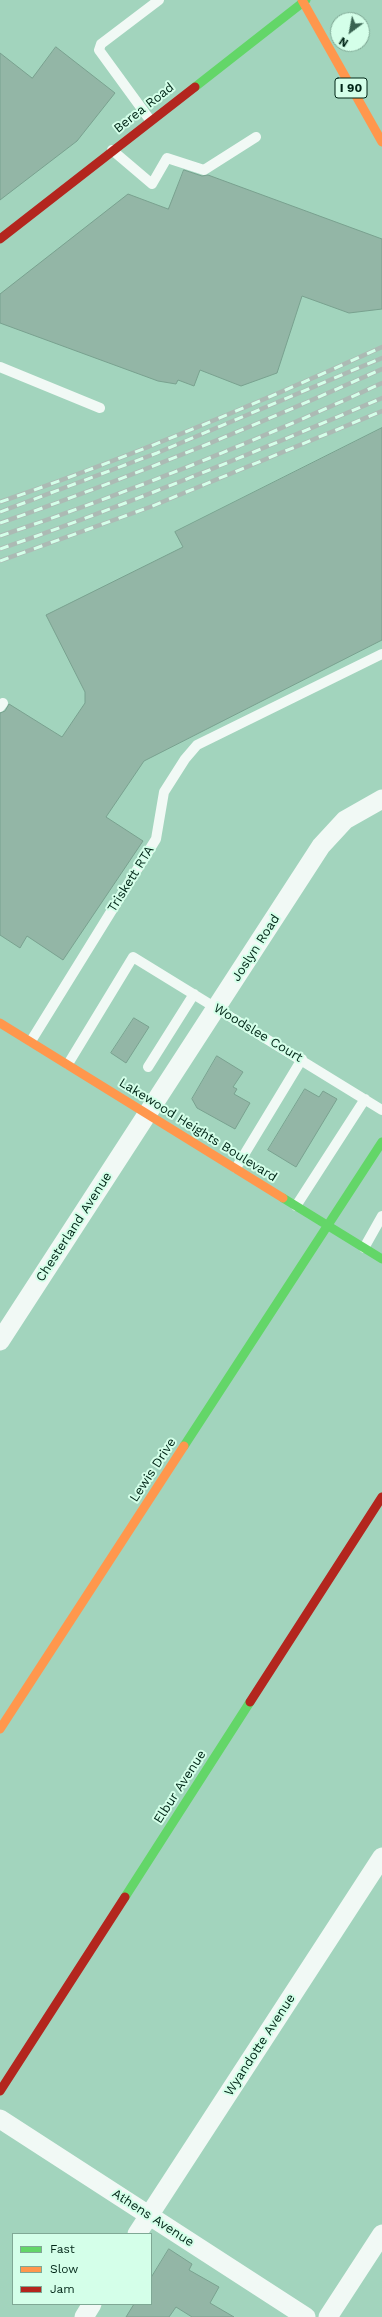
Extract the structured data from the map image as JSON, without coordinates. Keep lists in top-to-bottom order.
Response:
{
  "streets": {
    "main road": [
      "I 90",
      "Berea Road",
      "Lakewood Heights Boulevard",
      "Lewis Drive",
      "Elbur Avenue"
    ],
    "street": [
      "Joslyn Road",
      "Chesterland Avenue",
      "Wyandotte Avenue",
      "Athens Avenue"
    ],
    "lane": ["Triskett RTA", "Woodslee Court"]
  },
  "crossings": [
    ["Triskett RTA", "Lakewood Heights Boulevard"],
    ["Joslyn Road", "Woodslee Court"],
    ["Joslyn Road", "Lakewood Heights Boulevard"],
    ["Joslyn Road", "Chesterland Avenue"],
    ["Woodslee Court", "Lakewood Heights Boulevard"],
    ["Lakewood Heights Boulevard", "Chesterland Avenue"],
    ["Lakewood Heights Boulevard", "Lewis Drive"],
    ["Wyandotte Avenue", "Athens Avenue"]
  ],
  "legend": ["Fast", "Slow", "Jam"],
  "north": "bottom left"
}
